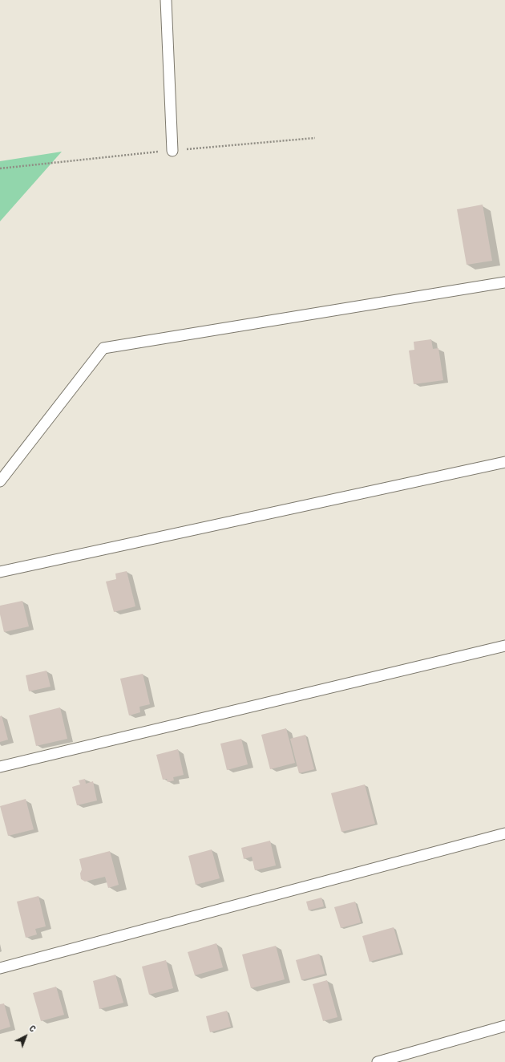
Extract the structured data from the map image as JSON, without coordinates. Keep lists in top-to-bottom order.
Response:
{
  "north": "top right"
}
